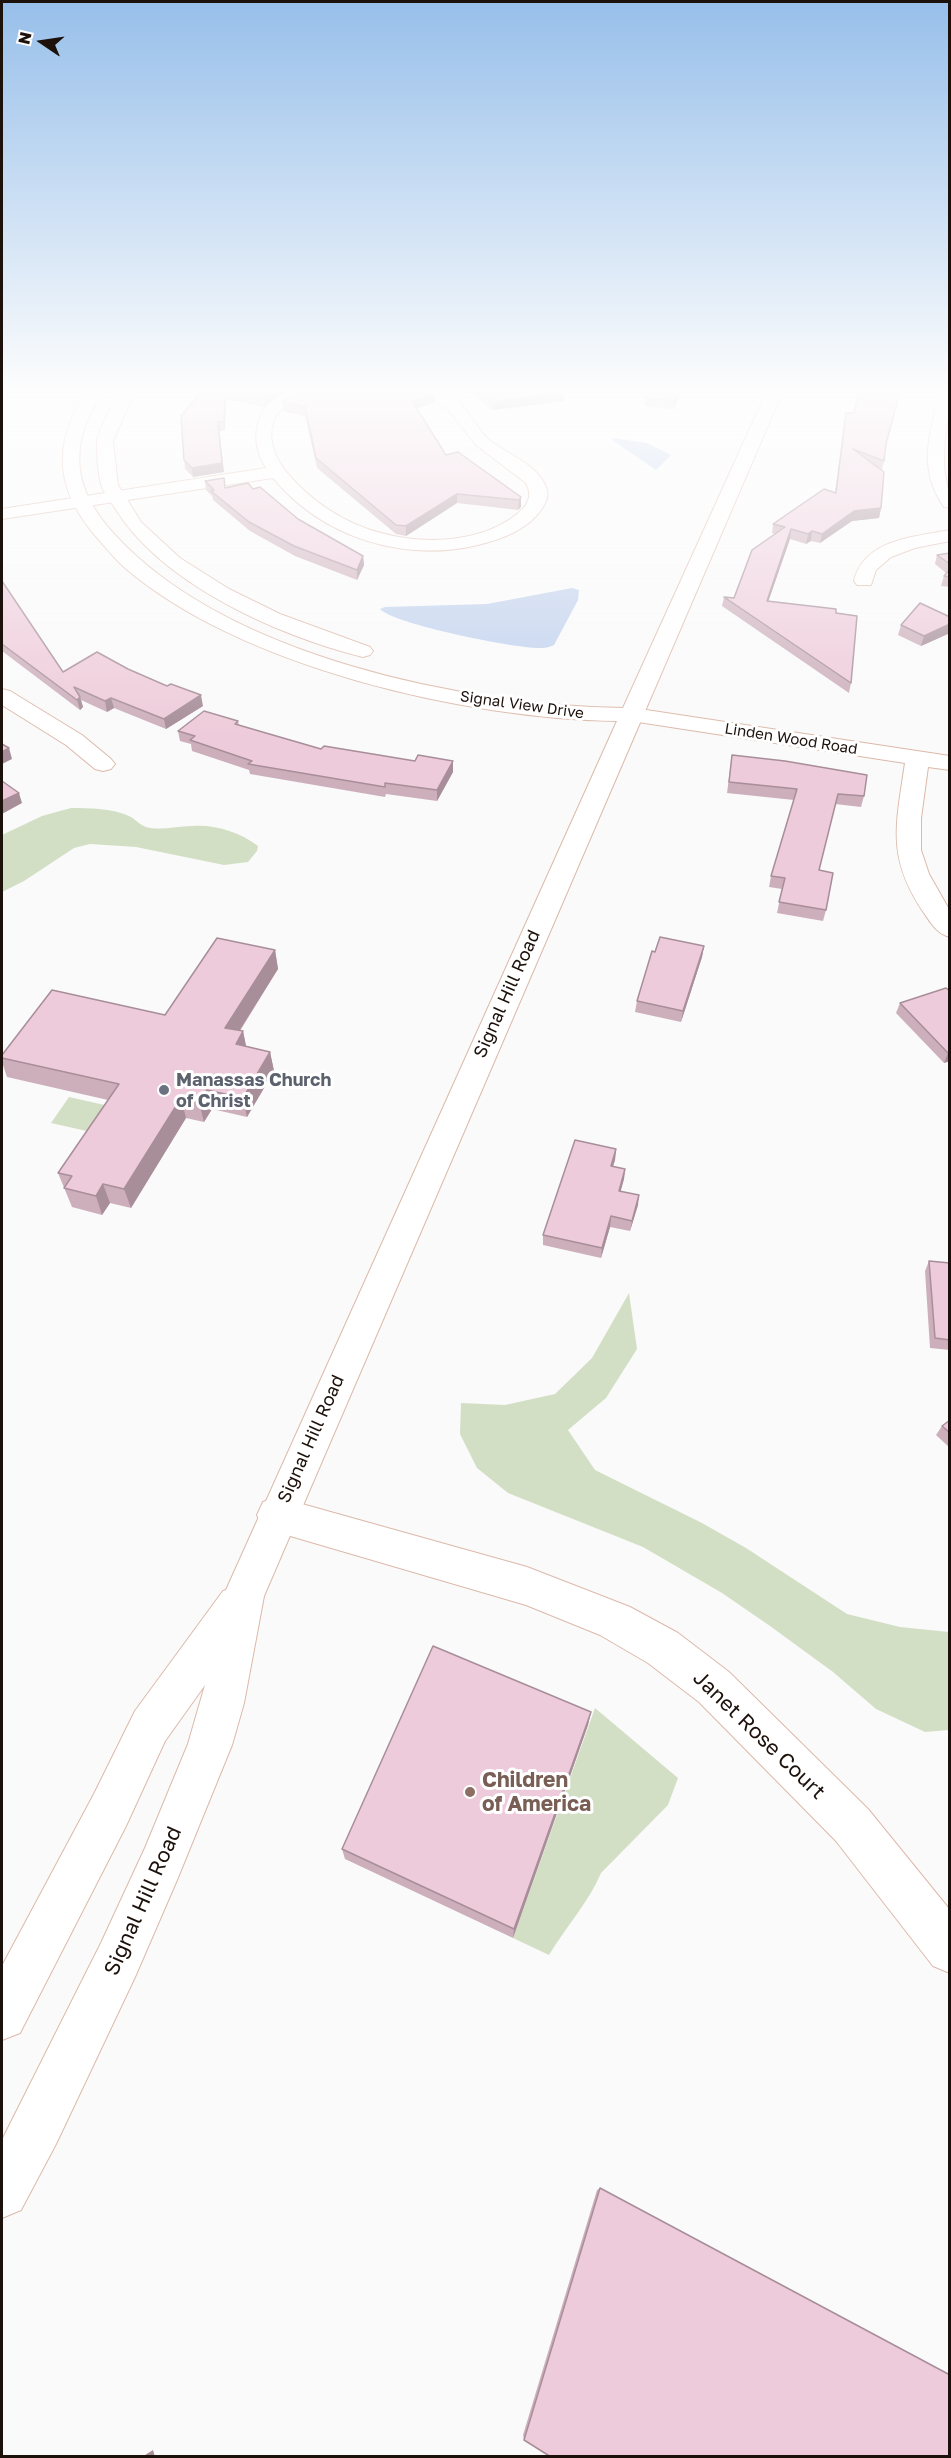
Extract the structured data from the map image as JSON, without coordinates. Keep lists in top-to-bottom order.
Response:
{
  "streets": {
    "main road": [
      "Signal View Drive",
      "Linden Wood Road",
      "Signal Hill Road",
      "Janet Rose Court"
    ]
  },
  "crossings": [
    ["Signal View Drive", "Linden Wood Road"],
    ["Signal View Drive", "Signal Hill Road"],
    ["Linden Wood Road", "Signal Hill Road"],
    ["Signal Hill Road", "Janet Rose Court"]
  ],
  "places": ["Manassas Church of Christ", "Children of America"],
  "north": "left"
}
